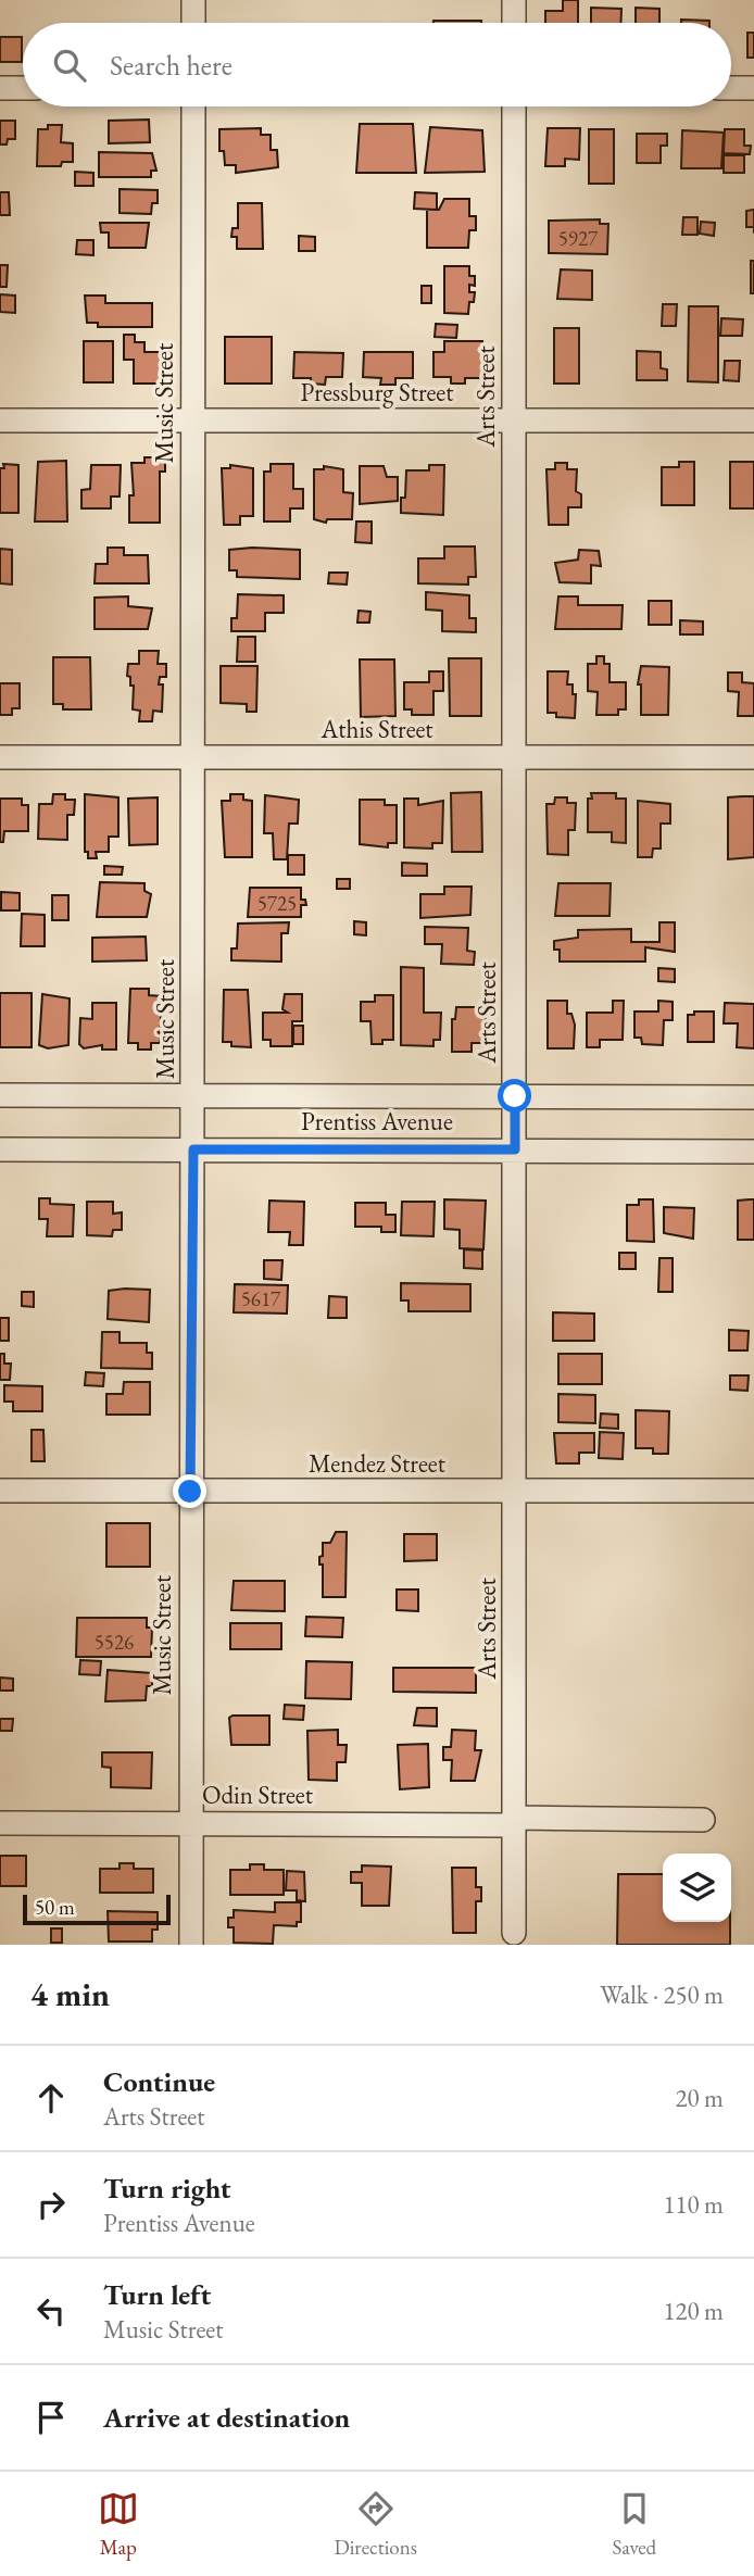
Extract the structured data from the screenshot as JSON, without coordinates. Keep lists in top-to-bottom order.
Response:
{
  "streets": {
    "street": [
      "Pressburg Street",
      "Arts Street",
      "Music Street",
      "Athis Street",
      "Prentiss Avenue",
      "Mendez Street",
      "Odin Street"
    ]
  },
  "crossings": [
    ["Pressburg Street", "Arts Street"],
    ["Pressburg Street", "Music Street"],
    ["Arts Street", "Athis Street"],
    ["Arts Street", "Prentiss Avenue"],
    ["Arts Street", "Mendez Street"],
    ["Arts Street", "Odin Street"],
    ["Music Street", "Athis Street"],
    ["Music Street", "Prentiss Avenue"],
    ["Music Street", "Mendez Street"],
    ["Music Street", "Odin Street"]
  ],
  "house_numbers": [
    "5927",
    "5725",
    "5617",
    "5526"
  ],
  "scale_bar": "50 m",
  "page": {
    "search": "Search here",
    "scale": "50 m",
    "heading": ["4 min", "Walk · 250 m"],
    "list": [
      ["Continue", "Arts Street", "20 m"],
      ["Turn right", "Prentiss Avenue", "110 m"],
      ["Turn left", "Music Street", "120 m"],
      "Arrive at destination"
    ],
    "nav": ["Map", "Directions", "Saved"]
  }
}
